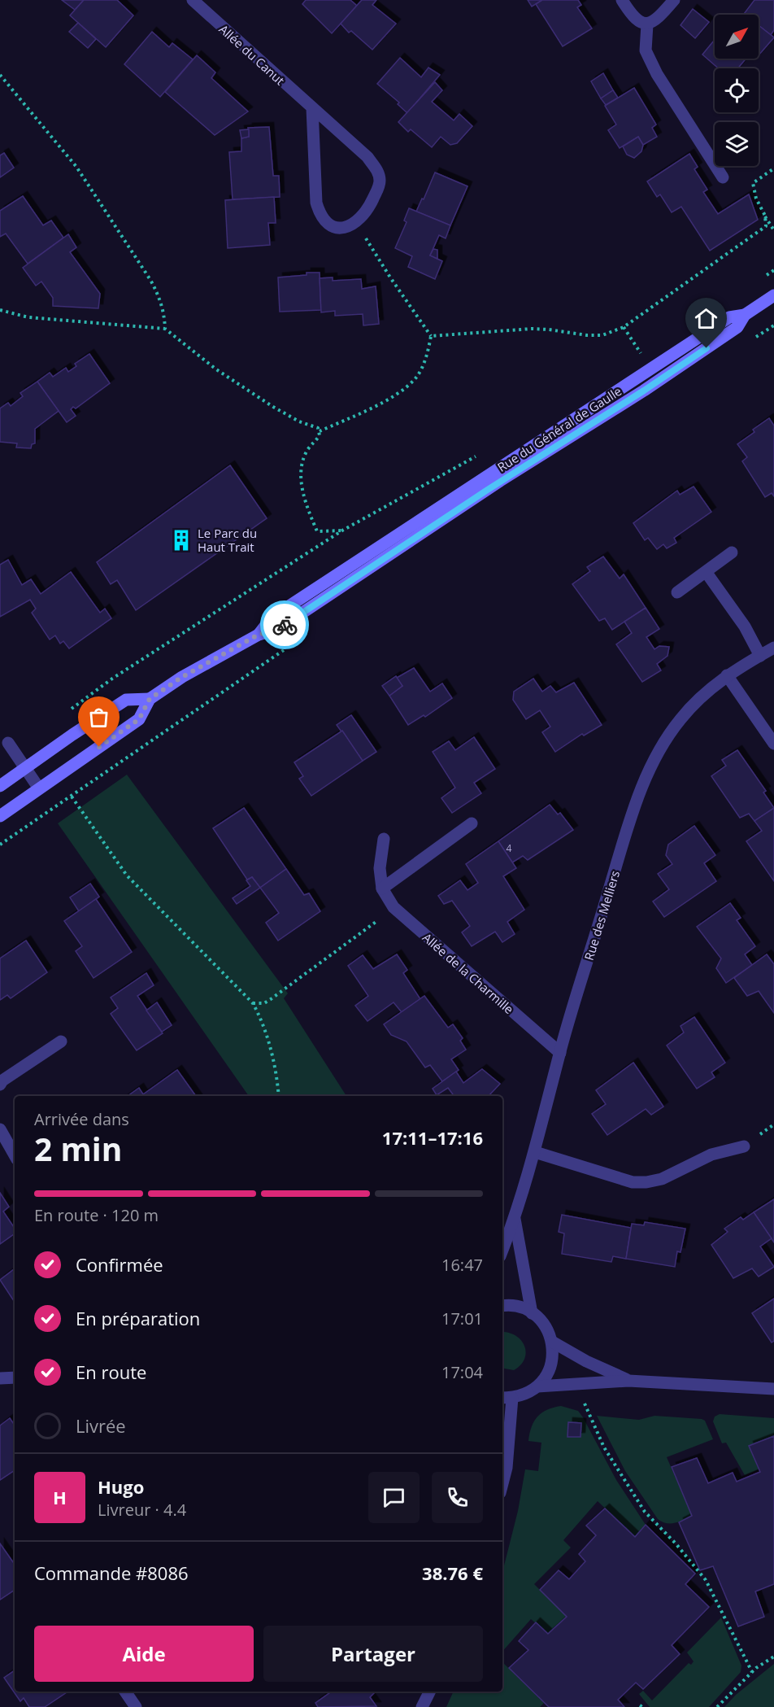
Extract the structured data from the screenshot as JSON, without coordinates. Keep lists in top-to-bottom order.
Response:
{
  "streets": {
    "main road": ["Rue du Général de Gaulle"],
    "street": ["Allée du Canut", "Rue des Melliers", "Allée de la Charmille"]
  },
  "crossings": [
    ["Rue des Melliers", "Allée de la Charmille"]
  ],
  "places": {
    "building": ["Le Parc du Haut Trait"]
  },
  "house_numbers": ["4"],
  "north": "top right",
  "page": {
    "heading": ["2 min", "Arrivée dans", "17:11–17:16"],
    "panel": [
      "Hugo",
      "Livreur · 4.4",
      "Commande #8086",
      "38.76 €"
    ],
    "bar": "En route · 120 m",
    "list": [
      ["Confirmée", "16:47"],
      ["En préparation", "17:01"],
      ["En route", "17:04"],
      "Livrée"
    ],
    "round": "H",
    "buttons": ["Aide", "Partager"]
  }
}
